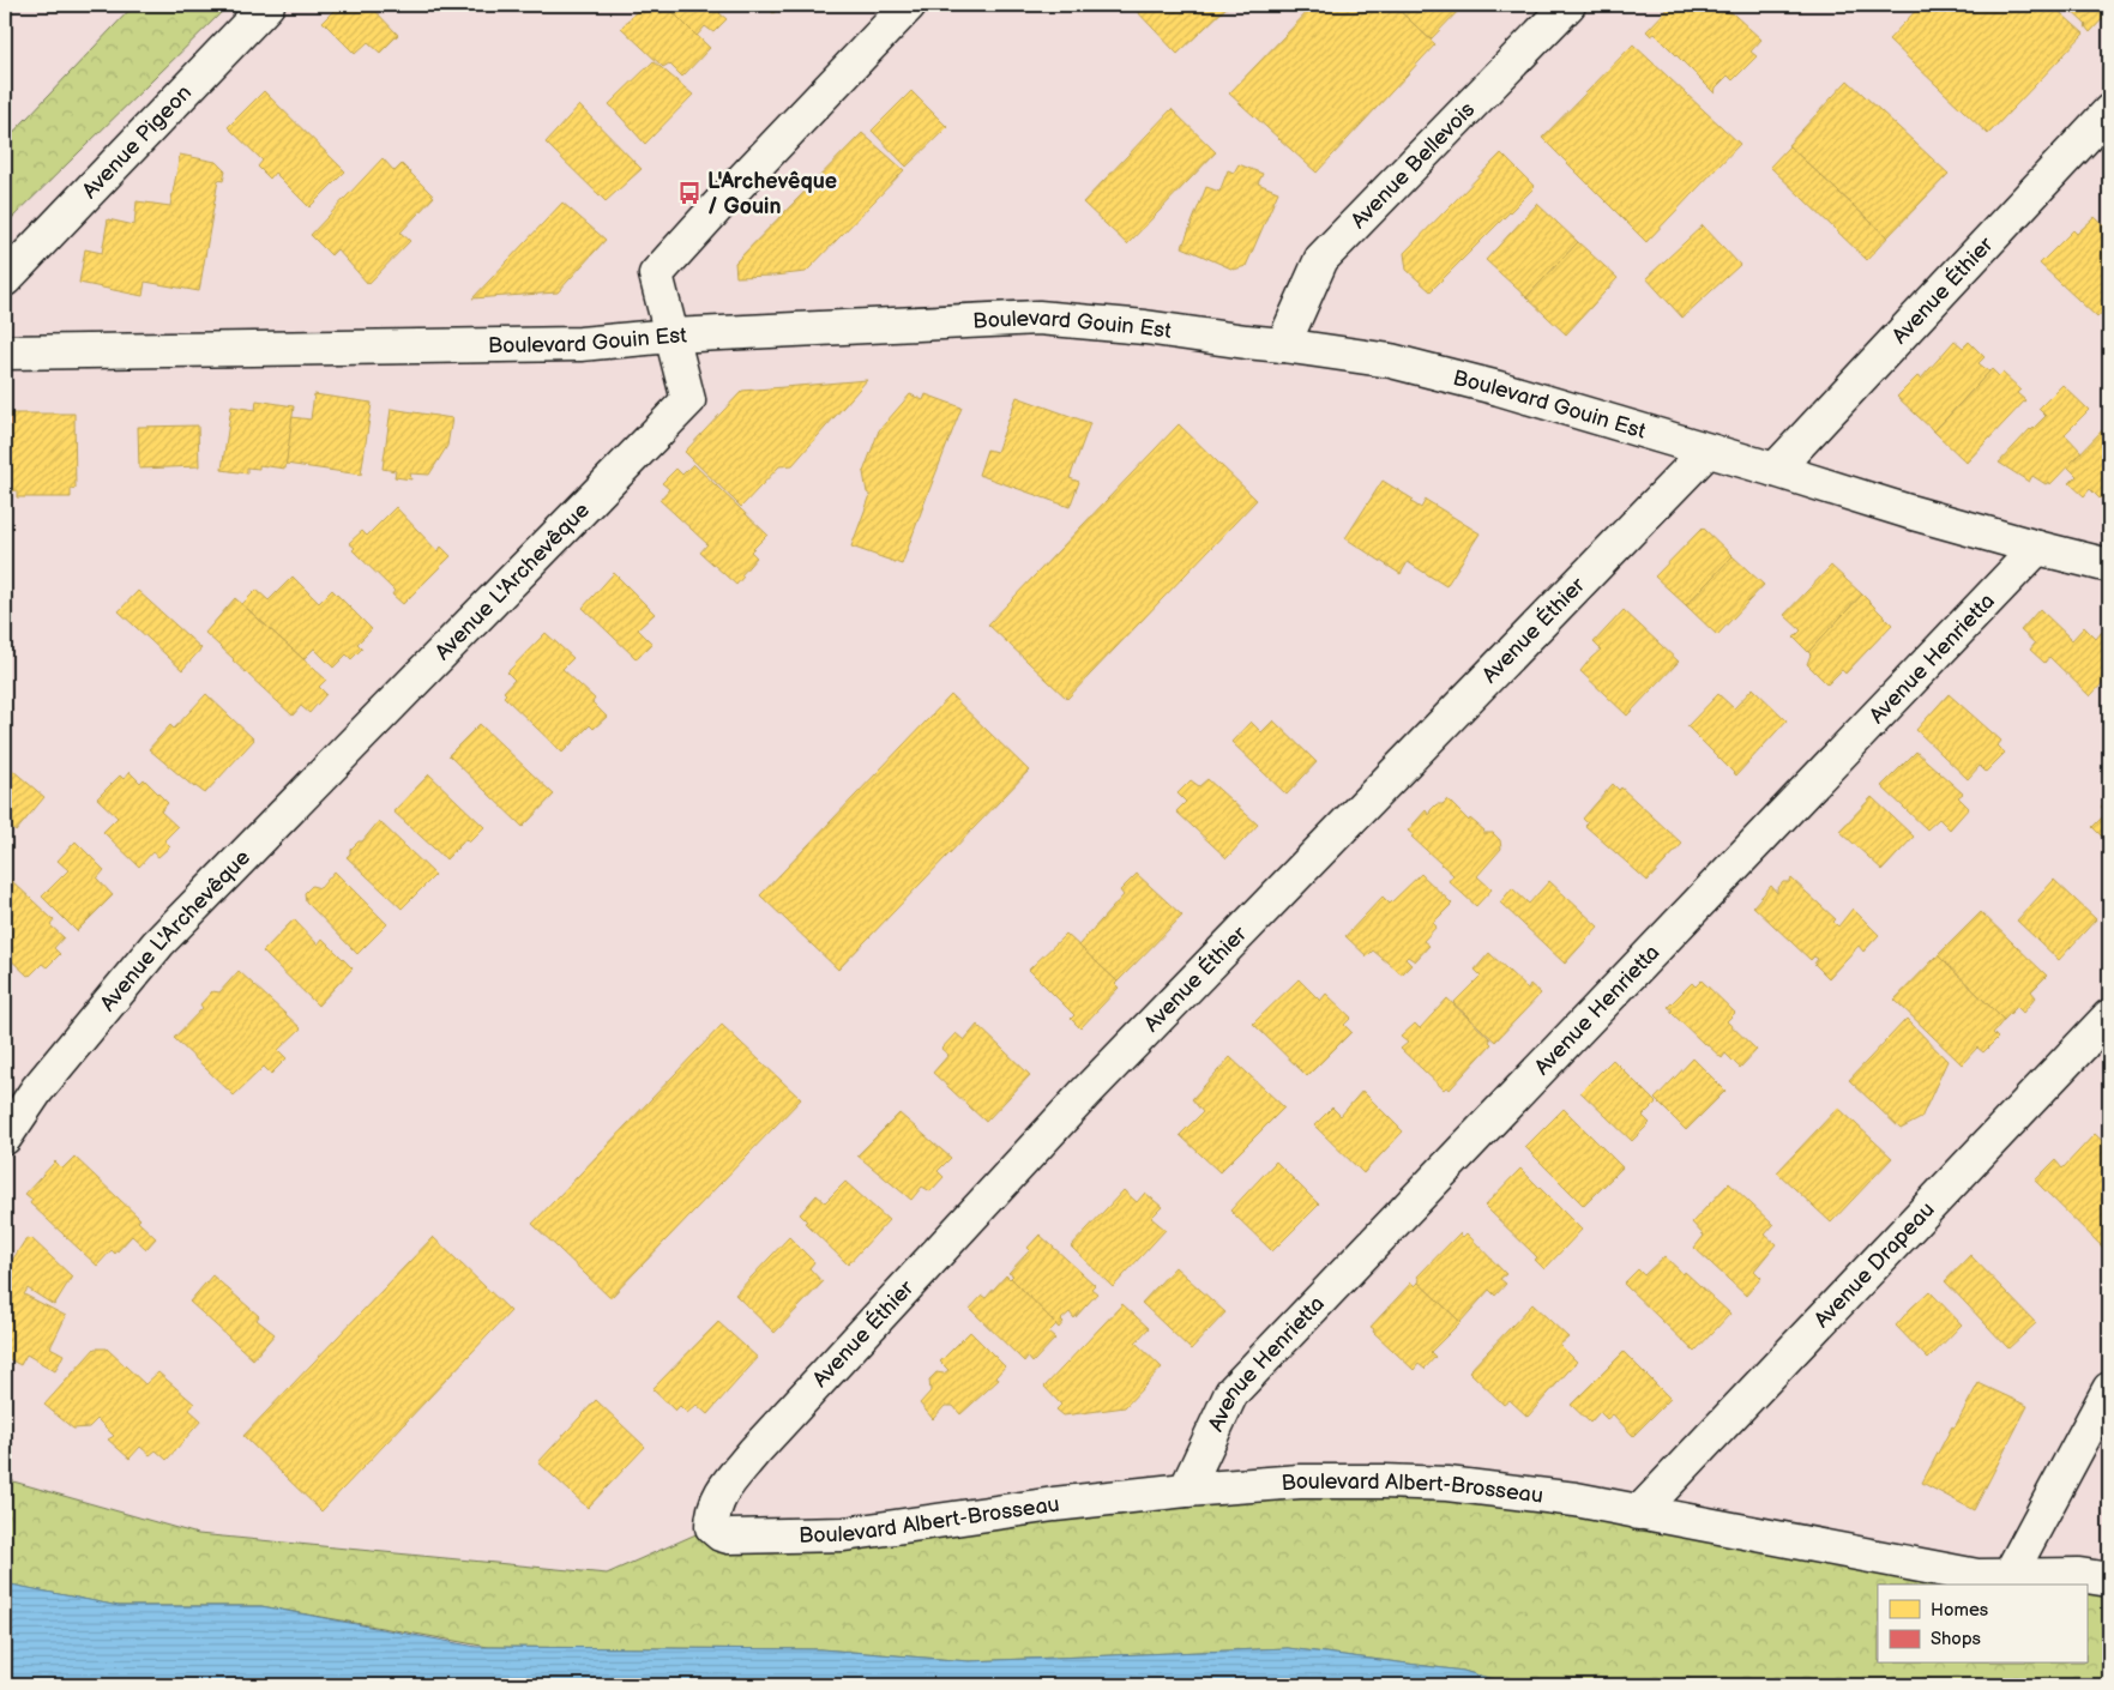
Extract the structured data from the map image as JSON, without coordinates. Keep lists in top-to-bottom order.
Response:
{
  "streets": {
    "street": [
      "Avenue Pigeon",
      "Avenue Bellevois",
      "Avenue Éthier",
      "Boulevard Gouin Est",
      "Avenue L'Archevêque",
      "Avenue Henrietta",
      "Avenue Drapeau",
      "Boulevard Albert-Brosseau"
    ]
  },
  "crossings": [
    ["Avenue Bellevois", "Boulevard Gouin Est"],
    ["Avenue Éthier", "Boulevard Gouin Est"],
    ["Avenue Éthier", "Boulevard Albert-Brosseau"],
    ["Boulevard Gouin Est", "Avenue L'Archevêque"],
    ["Boulevard Gouin Est", "Avenue Henrietta"],
    ["Avenue Henrietta", "Boulevard Albert-Brosseau"],
    ["Avenue Drapeau", "Boulevard Albert-Brosseau"]
  ],
  "places": {
    "bus stop": ["L'Archevêque / Gouin"]
  },
  "legend": ["Homes", "Shops"]
}
